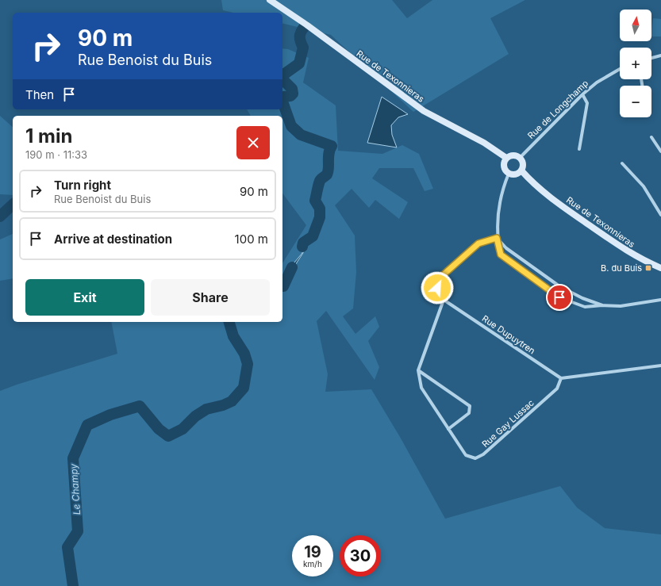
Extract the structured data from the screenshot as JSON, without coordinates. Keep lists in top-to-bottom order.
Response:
{
  "streets": {
    "main road": ["Rue de Texonnieras"],
    "street": ["Rue de Longchamp", "Rue Dupuytren", "Rue Gay Lussac"]
  },
  "crossings": [
    ["Rue de Texonnieras", "Rue de Longchamp"],
    ["Rue Dupuytren", "Rue Gay Lussac"]
  ],
  "water": ["Le Champy"],
  "places": {
    "transit": ["B. du Buis"]
  },
  "north": "top",
  "page": {
    "map_buttons": ["+", "−"],
    "turn": ["90 m", "Rue Benoist du Buis"],
    "then": "Then",
    "heading": ["1 min", "190 m · 11:33"],
    "list": [
      {
        "name": "Turn right",
        "note": "Rue Benoist du Buis",
        "value": "90 m"
      },
      {
        "name": "Arrive at destination",
        "value": "100 m"
      }
    ],
    "buttons": ["Exit", "Share"],
    "speed": "19 km/h",
    "limit": "30"
  }
}
